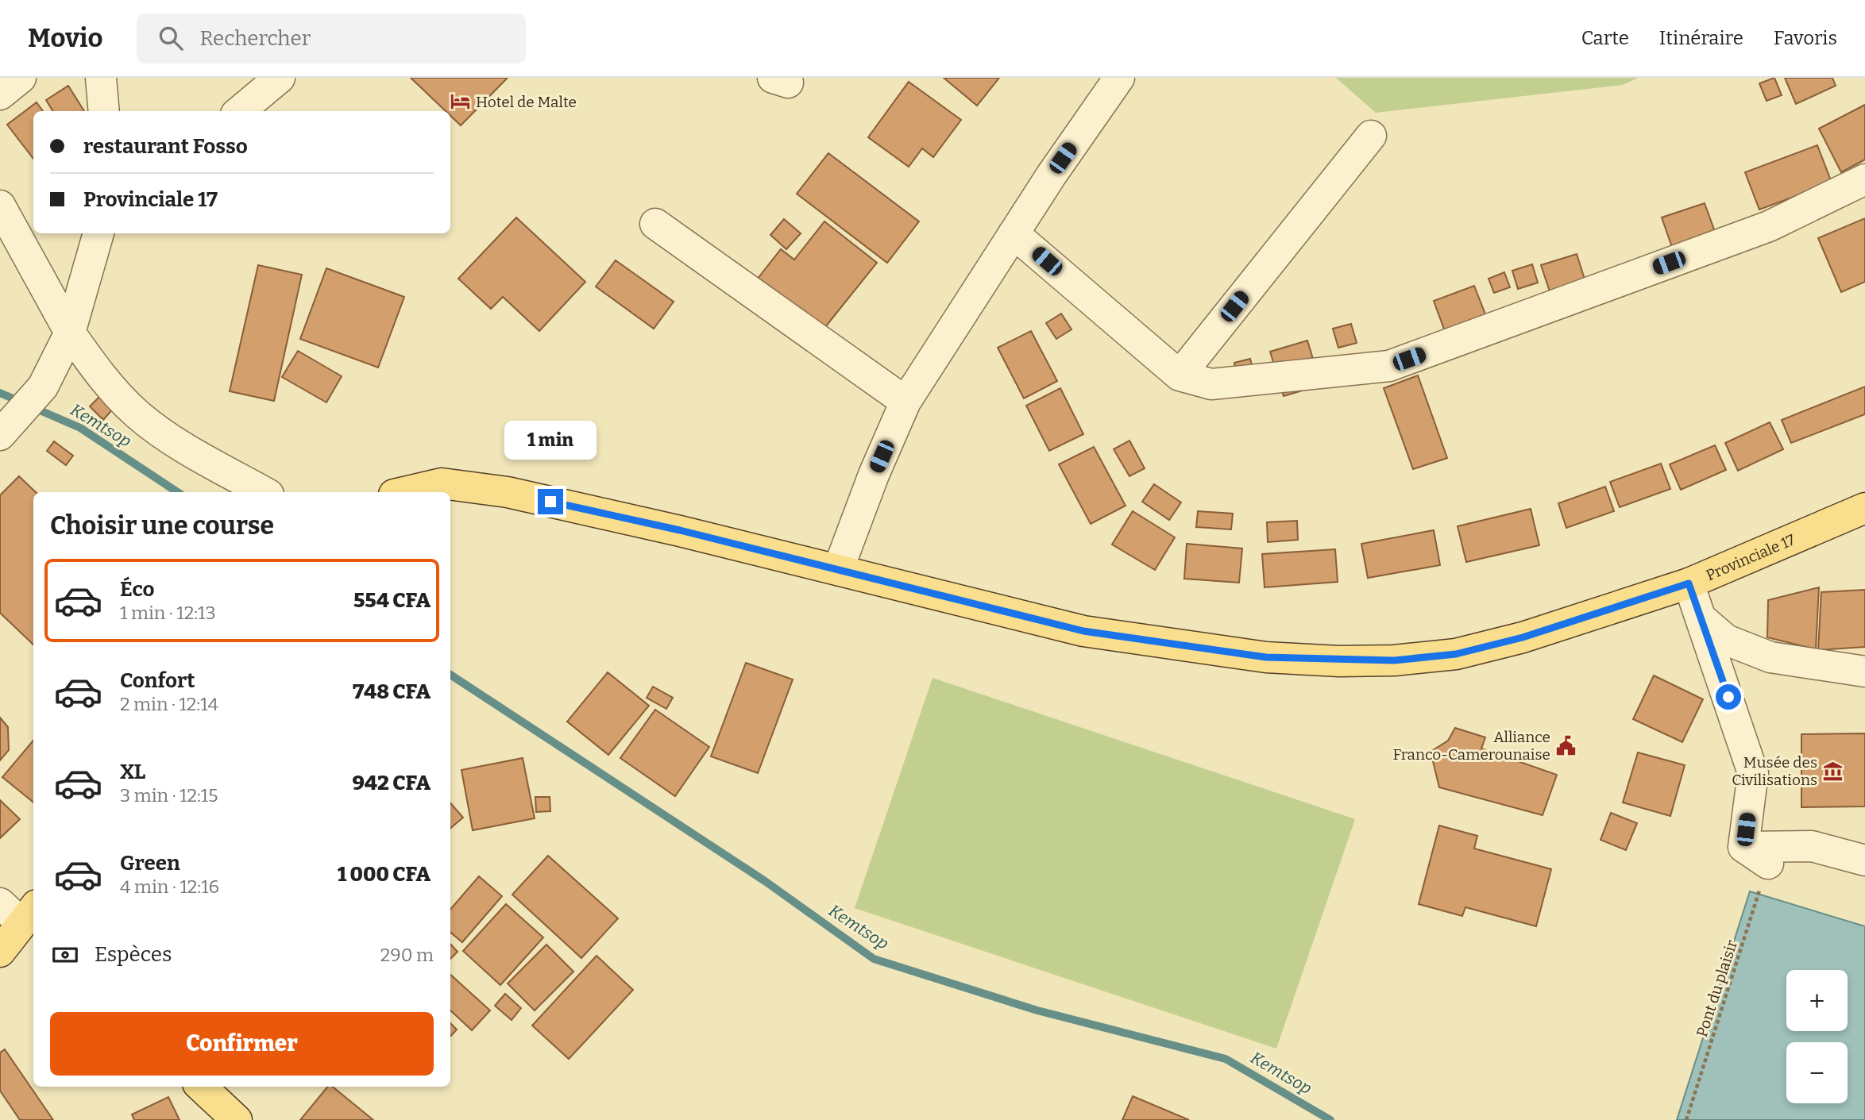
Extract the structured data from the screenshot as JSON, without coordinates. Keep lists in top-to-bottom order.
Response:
{
  "streets": {
    "main road": ["Provinciale 17"],
    "path": ["Pont du plaisir"]
  },
  "water": ["Kemtsop"],
  "places": {
    "hotel": ["Hotel de Malte"],
    "public building": ["Alliance Franco-Camerounaise"],
    "museum": ["Musée des Civilisations"]
  },
  "page": {
    "header": "Movio",
    "search": "Rechercher",
    "nav": ["Carte", "Itinéraire", "Favoris"],
    "banner": ["restaurant Fosso", "Provinciale 17"],
    "bubble": "1 min",
    "heading": "Choisir une course",
    "list": [
      {
        "name": "Éco",
        "note": "1 min · 12:13",
        "value": "554 CFA"
      },
      {
        "name": "Confort",
        "note": "2 min · 12:14",
        "value": "748 CFA"
      },
      {
        "name": "XL",
        "note": "3 min · 12:15",
        "value": "942 CFA"
      },
      {
        "name": "Green",
        "note": "4 min · 12:16",
        "value": "1 000 CFA"
      }
    ],
    "pay": ["Espèces", "290 m"],
    "map_buttons": ["+", "−"],
    "buttons": "Confirmer"
  }
}
